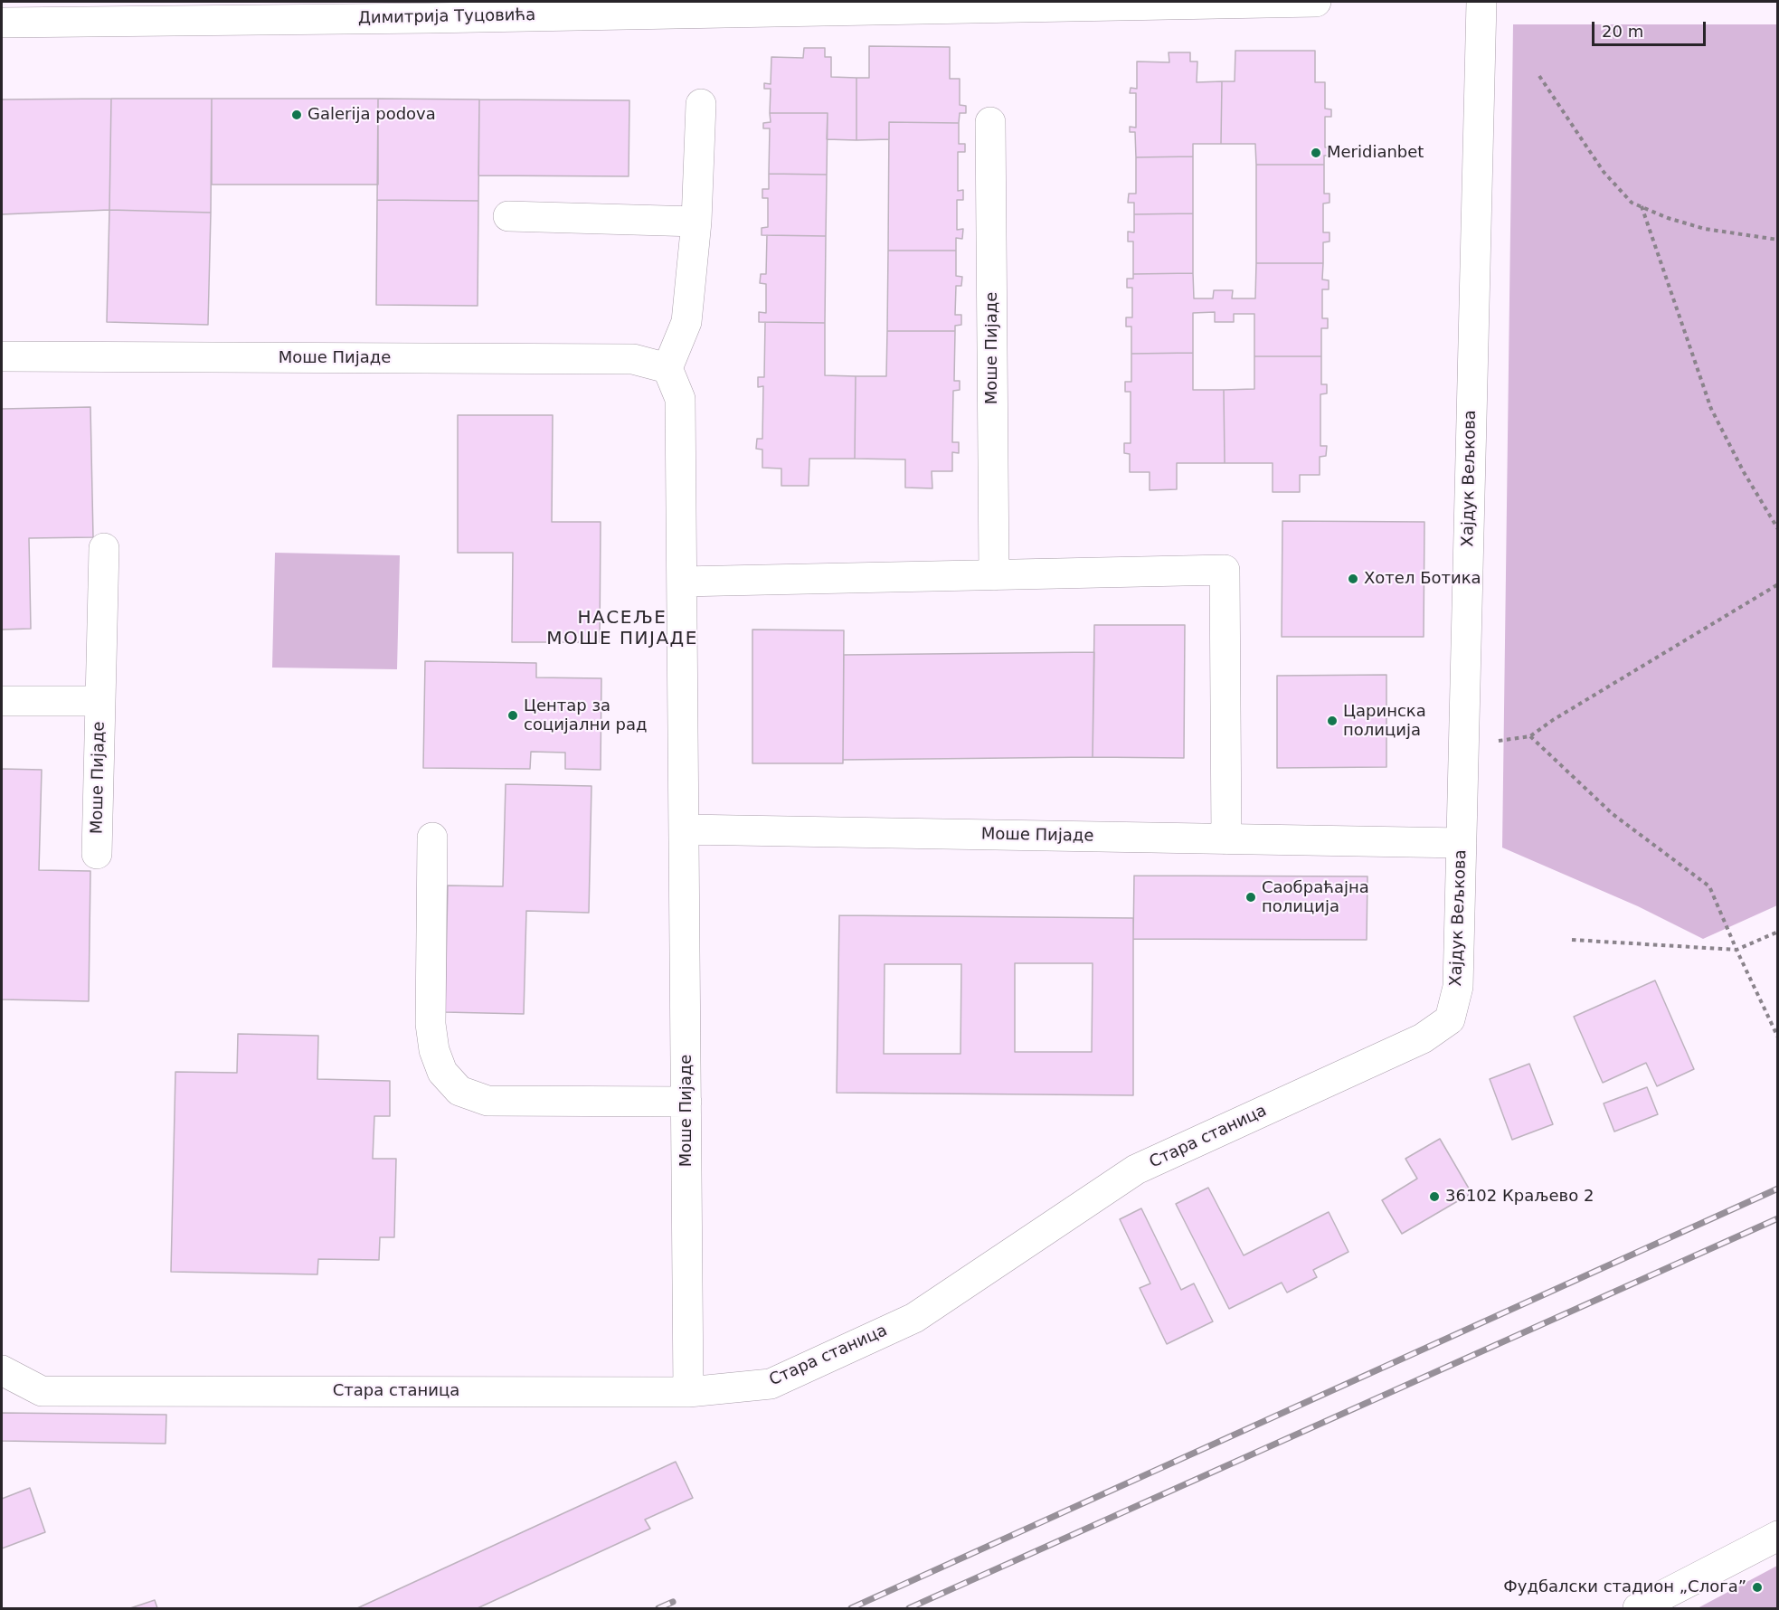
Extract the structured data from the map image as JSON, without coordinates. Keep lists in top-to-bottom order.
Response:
{
  "streets": {
    "street": [
      "Димитрија Туцовића",
      "Моше Пијаде",
      "Хајдук Вељкова",
      "Стара станица"
    ]
  },
  "crossings": [
    ["Моше Пијаде", "Хајдук Вељкова"],
    ["Моше Пијаде", "Стара станица"],
    ["Хајдук Вељкова", "Стара станица"]
  ],
  "districts": ["НАСЕЉЕ МОШЕ ПИЈАДЕ"],
  "places": [
    "Galerija podova",
    "Meridianbet",
    "Хотел Ботика",
    "Центар за социјални рад",
    "Царинска полиција",
    "Саобраћајна полиција",
    "36102 Краљево 2",
    "Фудбалски стадион „Слога”"
  ],
  "scale_bar": "20 m"
}
